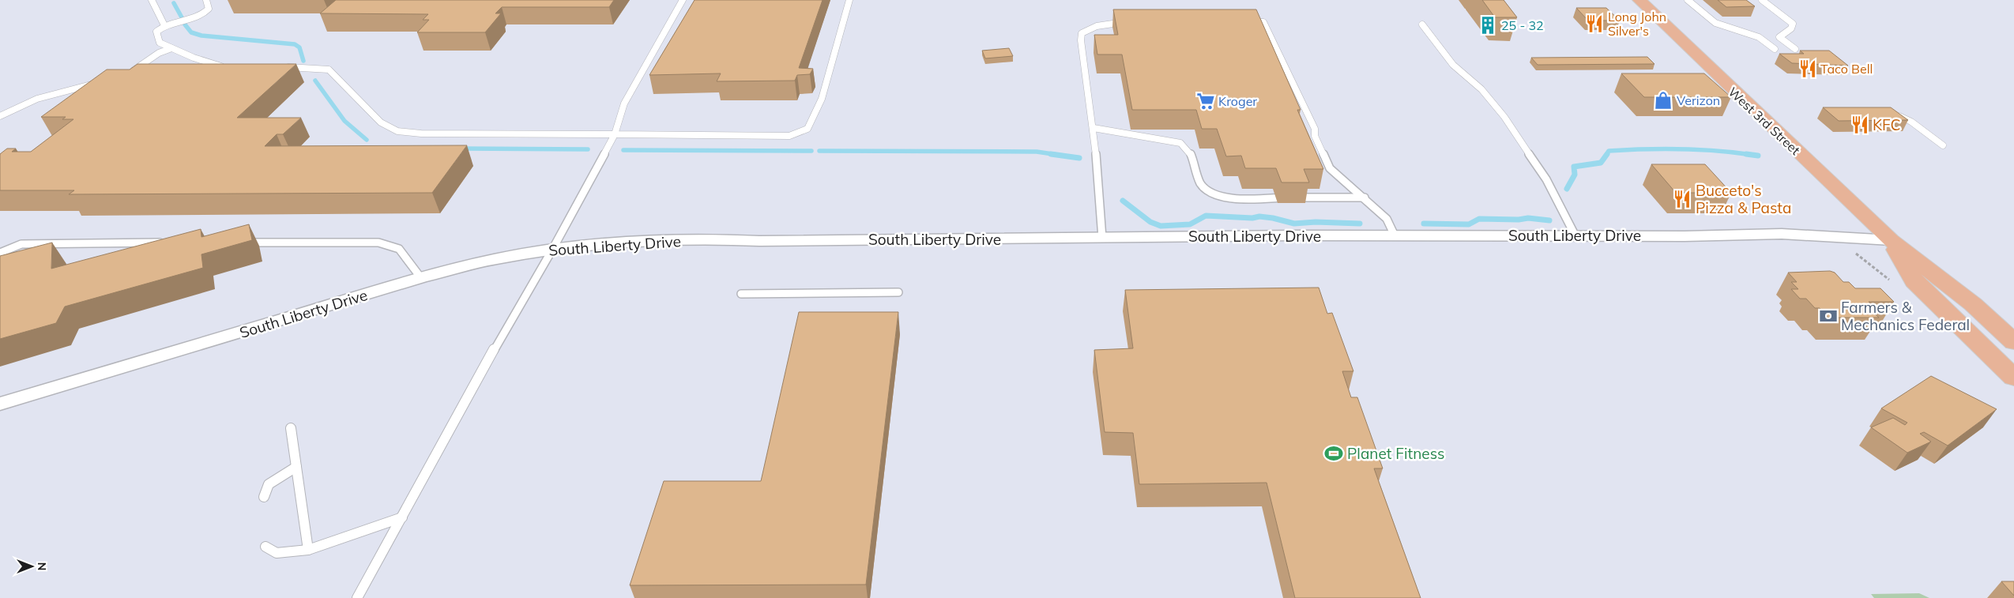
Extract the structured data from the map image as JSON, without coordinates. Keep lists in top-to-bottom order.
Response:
{
  "streets": {
    "main road": ["West 3rd Street"],
    "street": ["South Liberty Drive"]
  },
  "crossings": [
    ["West 3rd Street", "South Liberty Drive"]
  ],
  "places": {
    "restaurant": [
      "Long John Silver's",
      "Taco Bell",
      "KFC",
      "Bucceto's Pizza & Pasta"
    ],
    "building": ["25 - 32"],
    "shop": ["Verizon"],
    "supermarket": ["Kroger"],
    "bank": ["Farmers & Mechanics Federal"],
    "sports": ["Planet Fitness"]
  },
  "north": "right"
}
